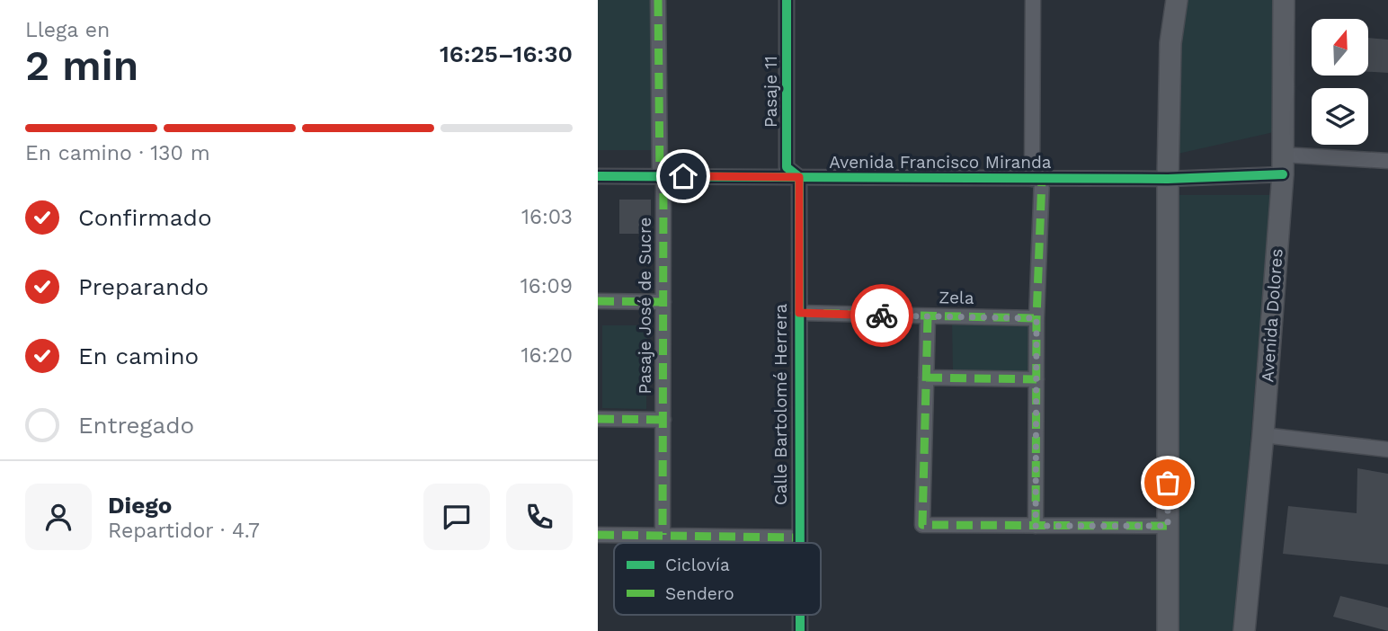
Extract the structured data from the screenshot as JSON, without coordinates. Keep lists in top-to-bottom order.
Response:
{
  "streets": {
    "main road": ["Avenida Dolores"],
    "street": [
      "Pasaje 11",
      "Avenida Francisco Miranda",
      "Zela",
      "Pasaje José de Sucre",
      "Calle Bartolomé Herrera"
    ]
  },
  "crossings": [
    ["Pasaje 11", "Avenida Francisco Miranda"],
    ["Pasaje 11", "Calle Bartolomé Herrera"],
    ["Avenida Francisco Miranda", "Pasaje José de Sucre"],
    ["Avenida Francisco Miranda", "Avenida Dolores"],
    ["Avenida Francisco Miranda", "Calle Bartolomé Herrera"],
    ["Zela", "Calle Bartolomé Herrera"]
  ],
  "legend": ["Ciclovía", "Sendero"],
  "north": "top",
  "page": {
    "heading": ["2 min", "Llega en", "16:25–16:30"],
    "panel": ["Diego", "Repartidor · 4.7"],
    "bar": "En camino · 130 m",
    "list": [
      ["Confirmado", "16:03"],
      ["Preparando", "16:09"],
      ["En camino", "16:20"],
      "Entregado"
    ]
  }
}
